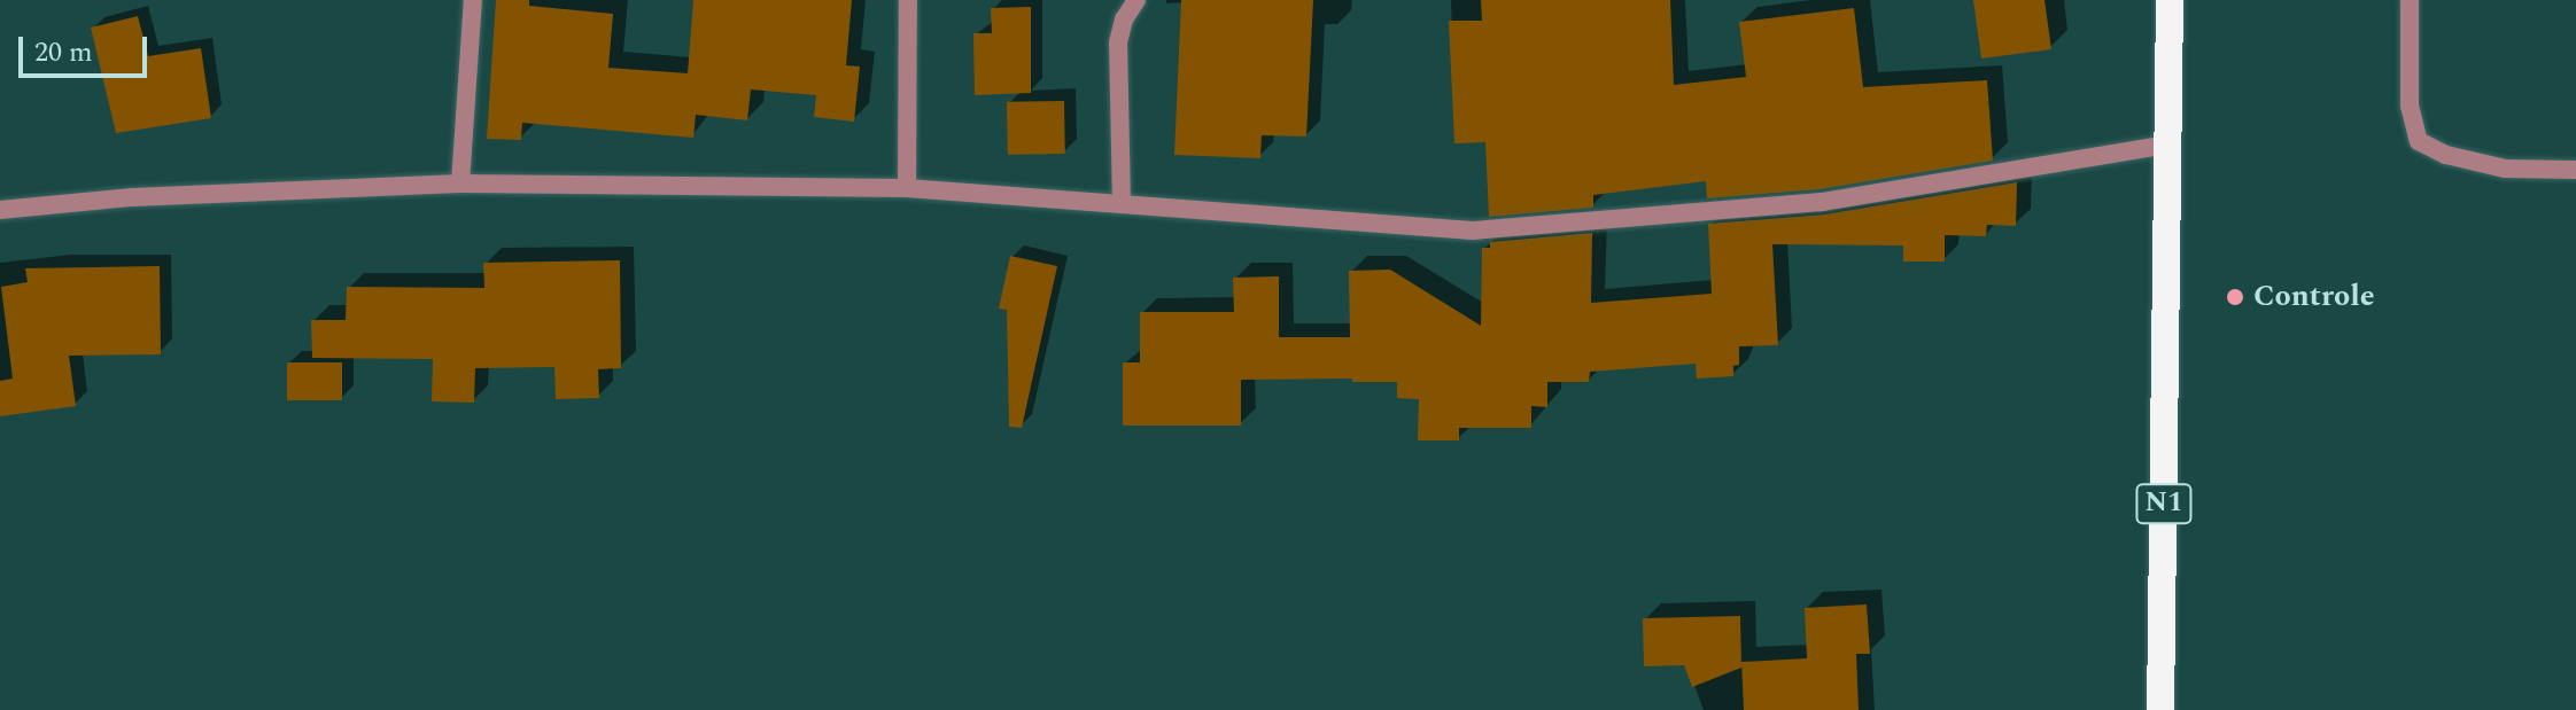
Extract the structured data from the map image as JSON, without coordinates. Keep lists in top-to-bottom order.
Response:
{
  "streets": {
    "highway": ["N1"]
  },
  "places": ["Controle"],
  "scale_bar": "20 m"
}
